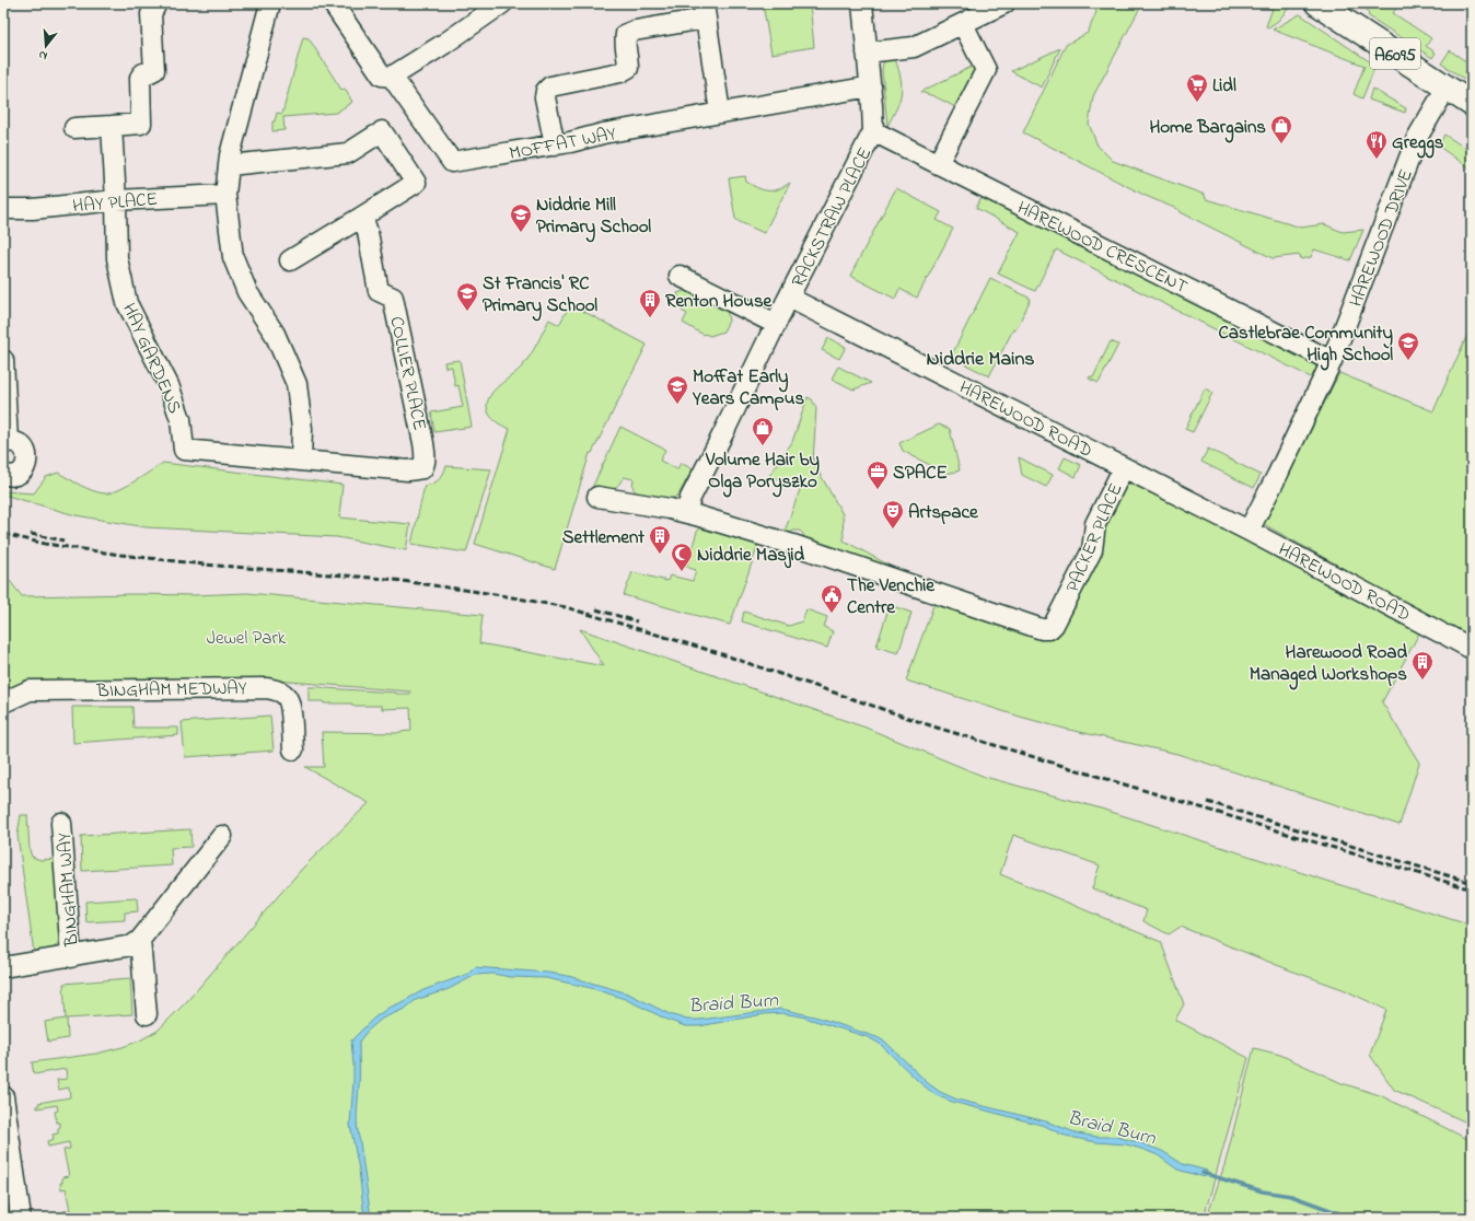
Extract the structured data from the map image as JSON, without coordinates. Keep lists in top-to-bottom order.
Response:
{
  "streets": {
    "main road": ["A6095"],
    "street": [
      "MOFFAT WAY",
      "HAY PLACE",
      "RACKSTRAW PLACE",
      "HAREWOOD DRIVE",
      "HAREWOOD CRESCENT",
      "HAY GARDENS",
      "COLLIER PLACE",
      "HAREWOOD ROAD",
      "PACKER PLACE",
      "BINGHAM MEDWAY",
      "BINGHAM WAY"
    ]
  },
  "crossings": [
    ["A6095", "HAREWOOD DRIVE"],
    ["HAY PLACE", "HAY GARDENS"],
    ["RACKSTRAW PLACE", "HAREWOOD CRESCENT"],
    ["RACKSTRAW PLACE", "HAREWOOD ROAD"],
    ["RACKSTRAW PLACE", "PACKER PLACE"],
    ["HAREWOOD DRIVE", "HAREWOOD CRESCENT"],
    ["HAREWOOD DRIVE", "HAREWOOD ROAD"],
    ["HAY GARDENS", "COLLIER PLACE"],
    ["HAREWOOD ROAD", "PACKER PLACE"]
  ],
  "districts": ["Niddrie Mains"],
  "water": ["Braid Burn"],
  "parks": ["Jewel Park"],
  "places": {
    "supermarket": ["Lidl"],
    "shop": ["Home Bargains", "Volume Hair by Olga Poryszko"],
    "restaurant": ["Greggs"],
    "school or university": [
      "Niddrie Mill Primary School",
      "St Francis' RC Primary School",
      "Castlebrae Community High School",
      "Moffat Early Years Campus"
    ],
    "building": ["Renton House", "Settlement", "Harewood Road Managed Workshops"],
    "office": ["SPACE"],
    "theatre": ["Artspace"],
    "mosque": ["Niddrie Masjid"],
    "public building": ["The Venchie Centre"]
  },
  "north": "bottom"
}
